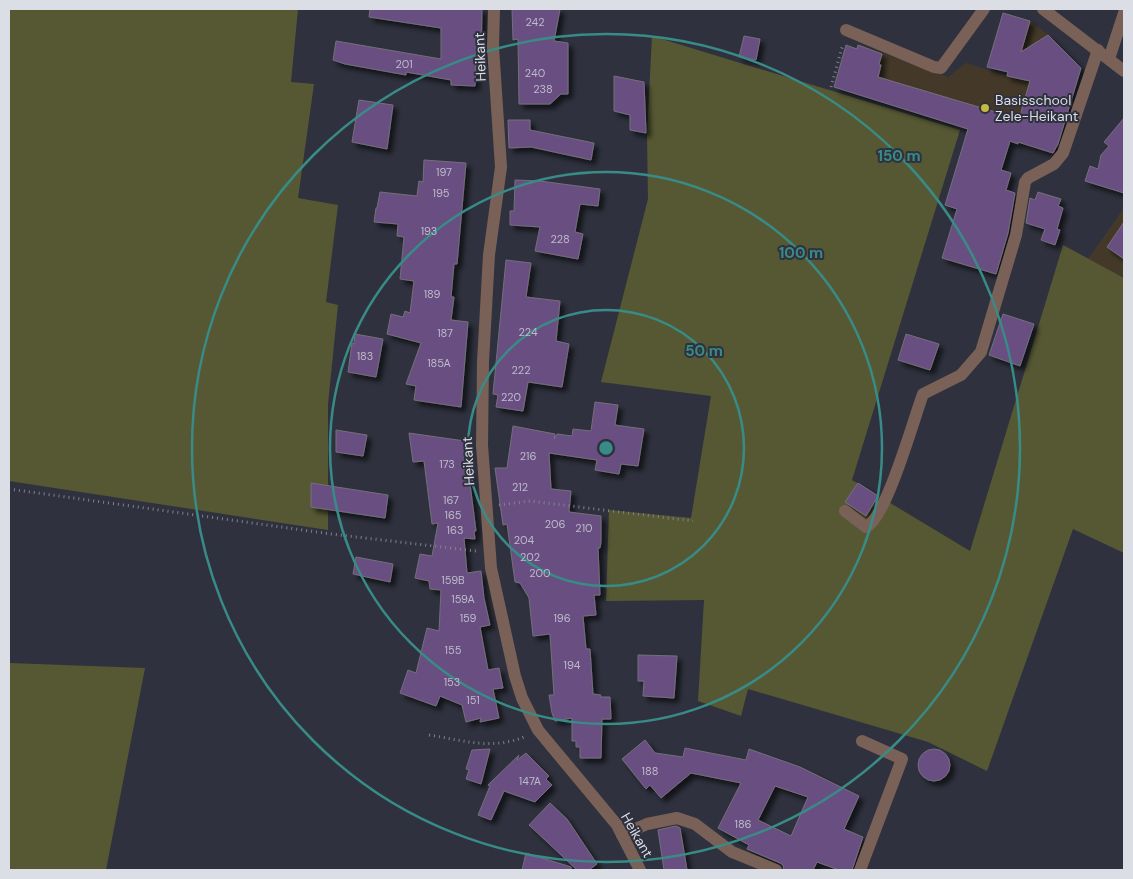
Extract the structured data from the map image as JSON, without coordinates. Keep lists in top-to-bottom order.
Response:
{
  "streets": {
    "street": ["Heikant"]
  },
  "places": ["Basisschool Zele-Heikant"],
  "house_numbers": [
    "242",
    "201",
    "240",
    "238",
    "197",
    "195",
    "193",
    "228",
    "189",
    "224",
    "187",
    "183",
    "185A",
    "222",
    "220",
    "216",
    "173",
    "212",
    "167",
    "165",
    "206",
    "210",
    "163",
    "204",
    "202",
    "200",
    "159B",
    "159A",
    "159",
    "196",
    "155",
    "194",
    "153",
    "151",
    "188",
    "147A",
    "186"
  ],
  "rings": ["150 m", "100 m", "50 m"]
}
